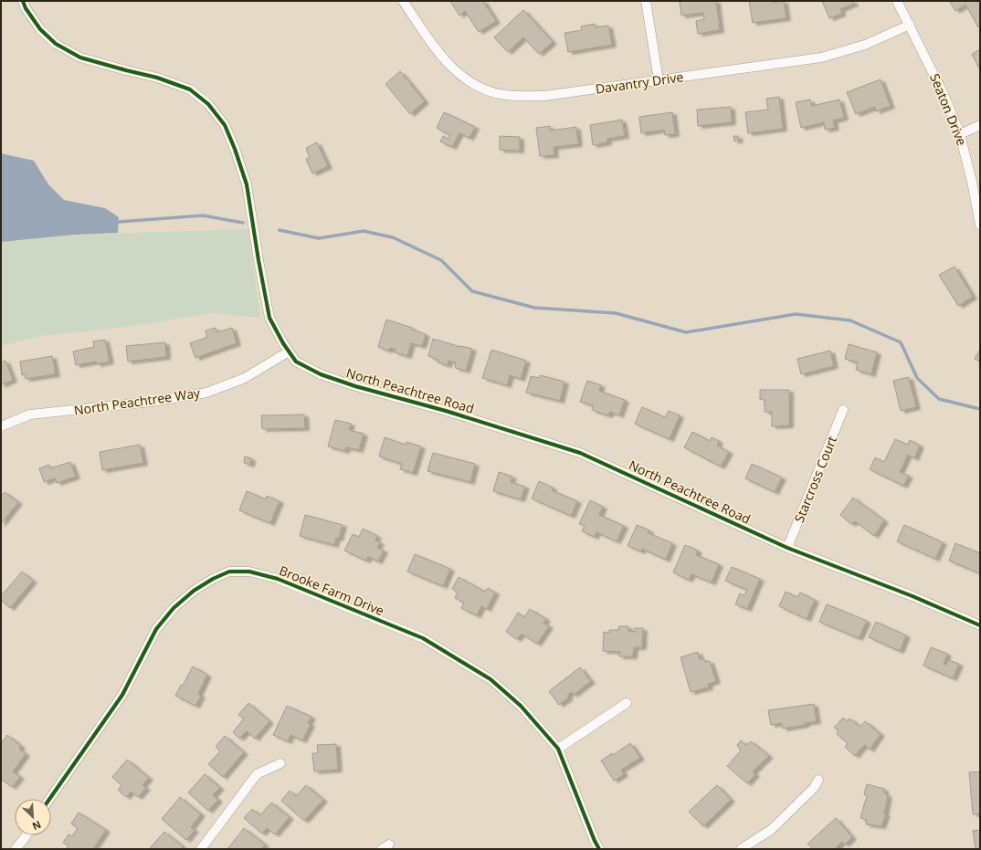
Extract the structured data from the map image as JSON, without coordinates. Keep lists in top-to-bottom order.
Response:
{
  "streets": {
    "street": [
      "Davantry Drive",
      "Seaton Drive",
      "North Peachtree Road",
      "North Peachtree Way",
      "Starcross Court",
      "Brooke Farm Drive"
    ]
  },
  "crossings": [
    ["Davantry Drive", "Seaton Drive"],
    ["North Peachtree Road", "North Peachtree Way"],
    ["North Peachtree Road", "Starcross Court"]
  ],
  "north": "bottom right"
}
